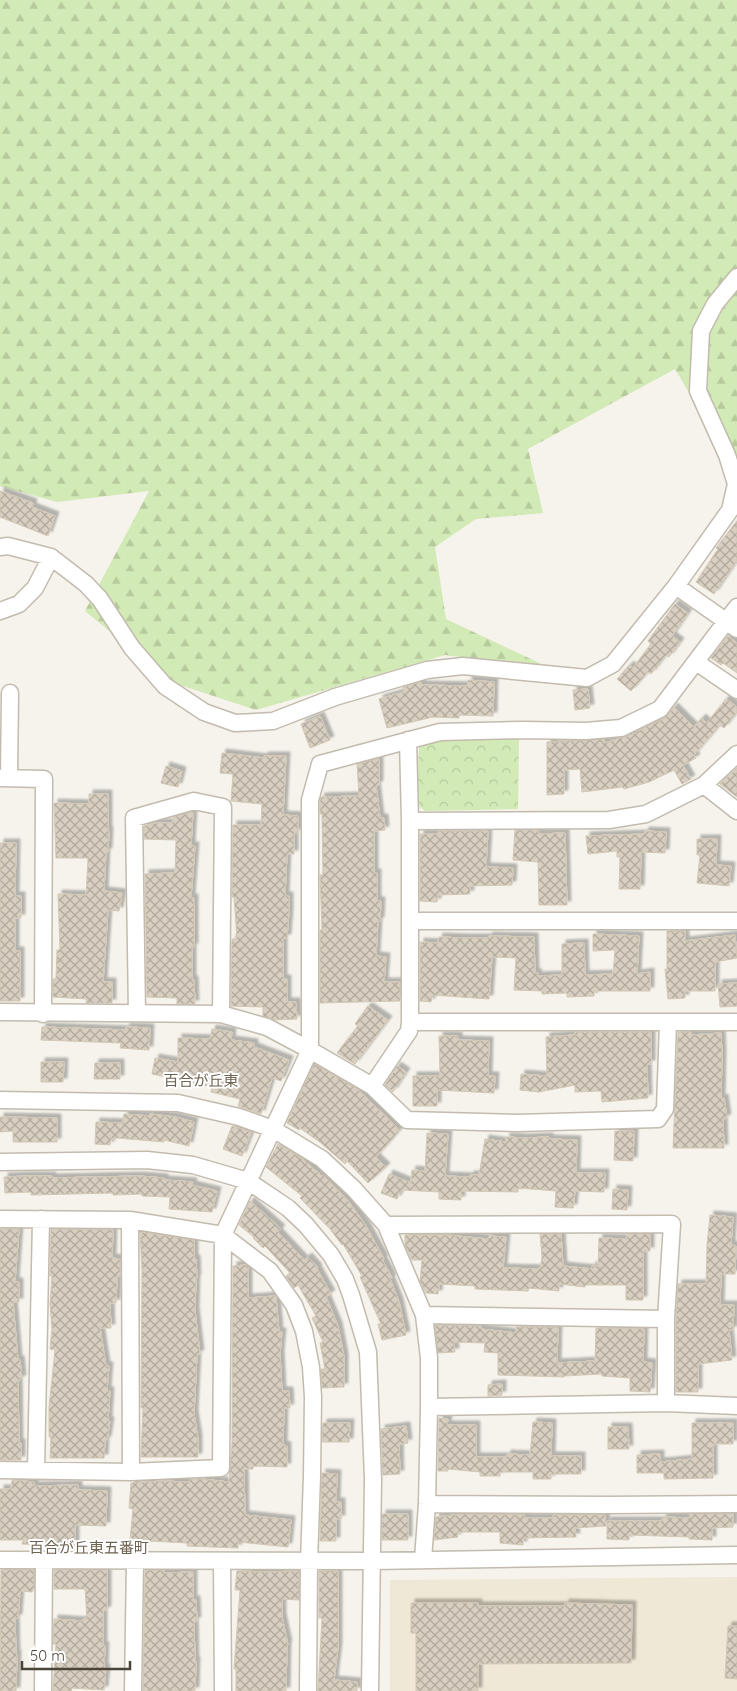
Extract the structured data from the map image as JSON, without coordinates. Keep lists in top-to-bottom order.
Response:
{
  "districts": ["百合が丘東", "百合が丘東五番町"],
  "scale_bar": "50 m"
}
